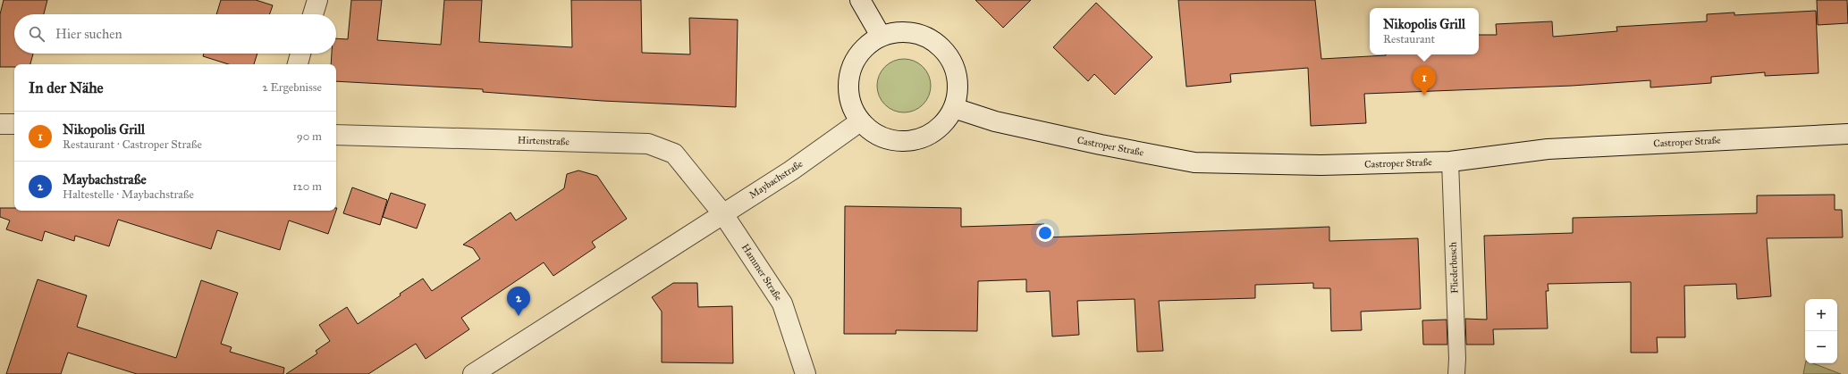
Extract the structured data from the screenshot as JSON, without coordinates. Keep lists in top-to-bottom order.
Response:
{
  "streets": {
    "main road": [
      "Hirtenstraße",
      "Castroper Straße",
      "Maybachstraße",
      "Hammer Straße"
    ],
    "lane": ["Fliederbusch"]
  },
  "crossings": [
    ["Hirtenstraße", "Maybachstraße"],
    ["Hirtenstraße", "Hammer Straße"],
    ["Castroper Straße", "Maybachstraße"],
    ["Castroper Straße", "Fliederbusch"],
    ["Maybachstraße", "Hammer Straße"]
  ],
  "page": {
    "popup": ["Nikopolis Grill", "Restaurant"],
    "search": "Hier suchen",
    "heading": ["In der Nähe", "2 Ergebnisse"],
    "pins": ["1", "2"],
    "list": [
      {
        "mark": "1",
        "name": "Nikopolis Grill",
        "note": "Restaurant · Castroper Straße",
        "value": "90 m"
      },
      {
        "mark": "2",
        "name": "Maybachstraße",
        "note": "Haltestelle · Maybachstraße",
        "value": "120 m"
      }
    ],
    "map_buttons": ["+", "−"]
  }
}
